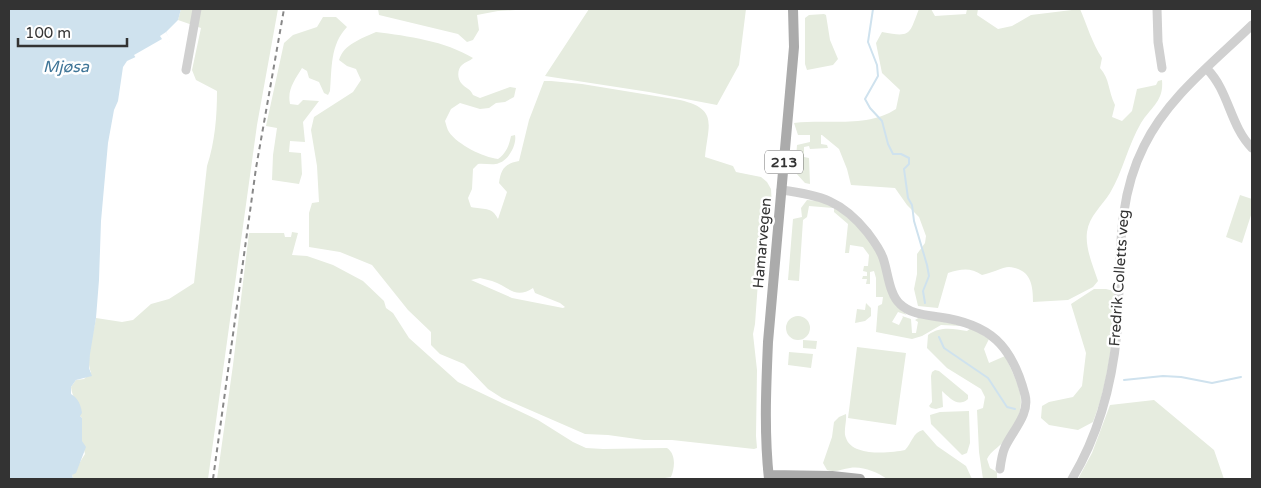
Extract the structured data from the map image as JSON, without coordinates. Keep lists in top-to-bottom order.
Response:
{
  "streets": {
    "main road": ["213", "Hamarvegen"],
    "street": ["Fredrik Colletts veg"]
  },
  "water": ["Mjøsa"],
  "scale_bar": "100 m"
}
